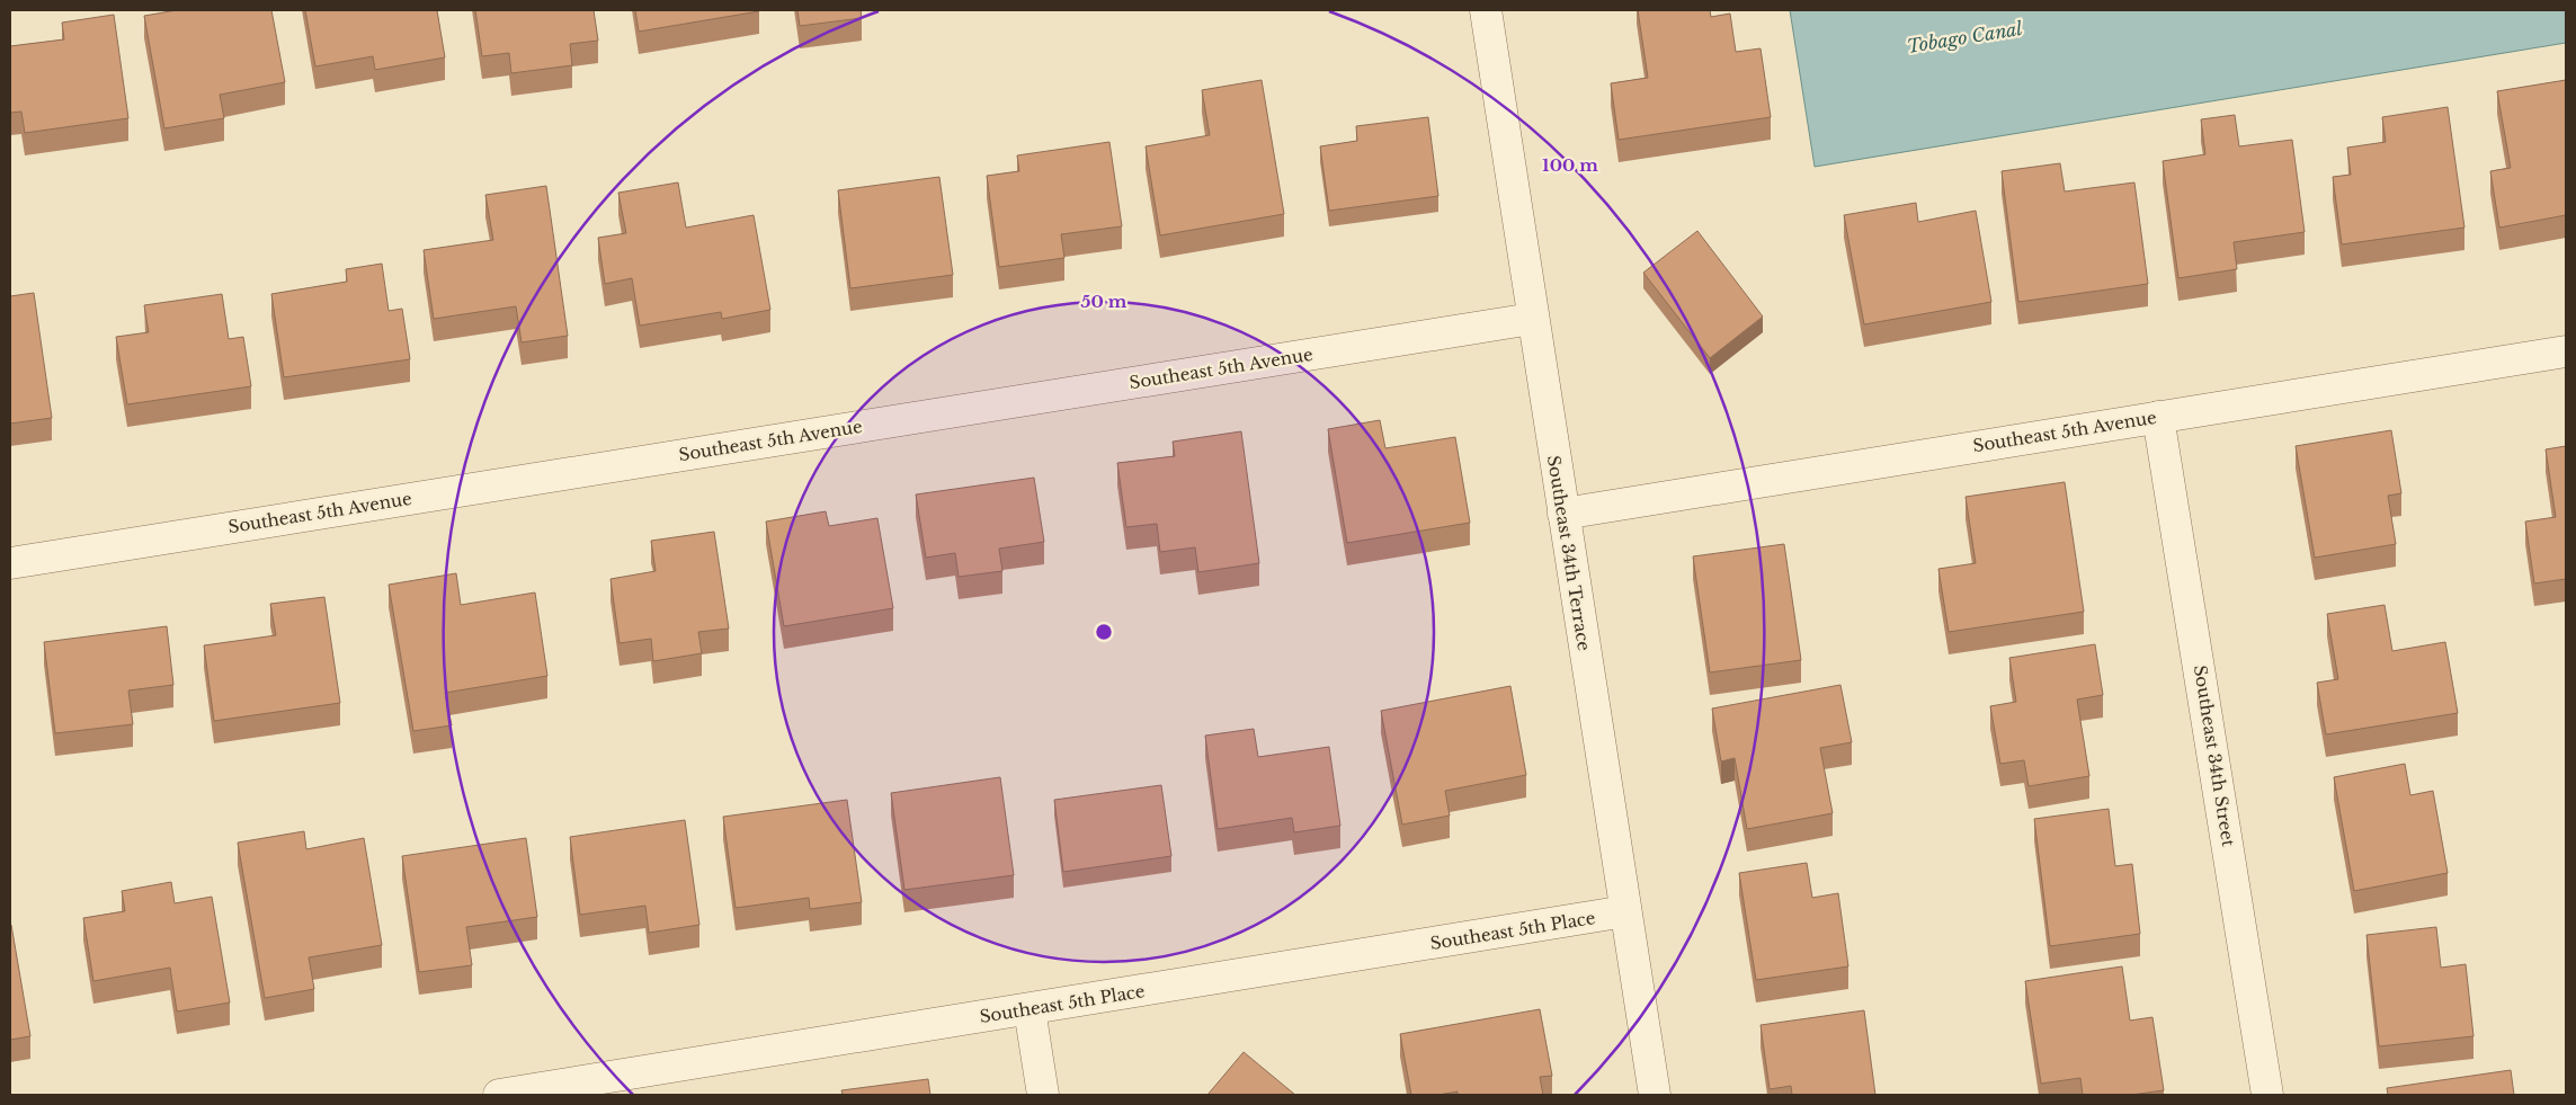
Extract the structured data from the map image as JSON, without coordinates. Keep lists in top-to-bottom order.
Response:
{
  "streets": {
    "street": [
      "Southeast 5th Avenue",
      "Southeast 34th Terrace",
      "Southeast 34th Street",
      "Southeast 5th Place"
    ]
  },
  "crossings": [
    ["Southeast 5th Avenue", "Southeast 34th Terrace"],
    ["Southeast 5th Avenue", "Southeast 34th Street"],
    ["Southeast 34th Terrace", "Southeast 5th Place"]
  ],
  "water": ["Tobago Canal"],
  "rings": ["100 m", "50 m"]
}
